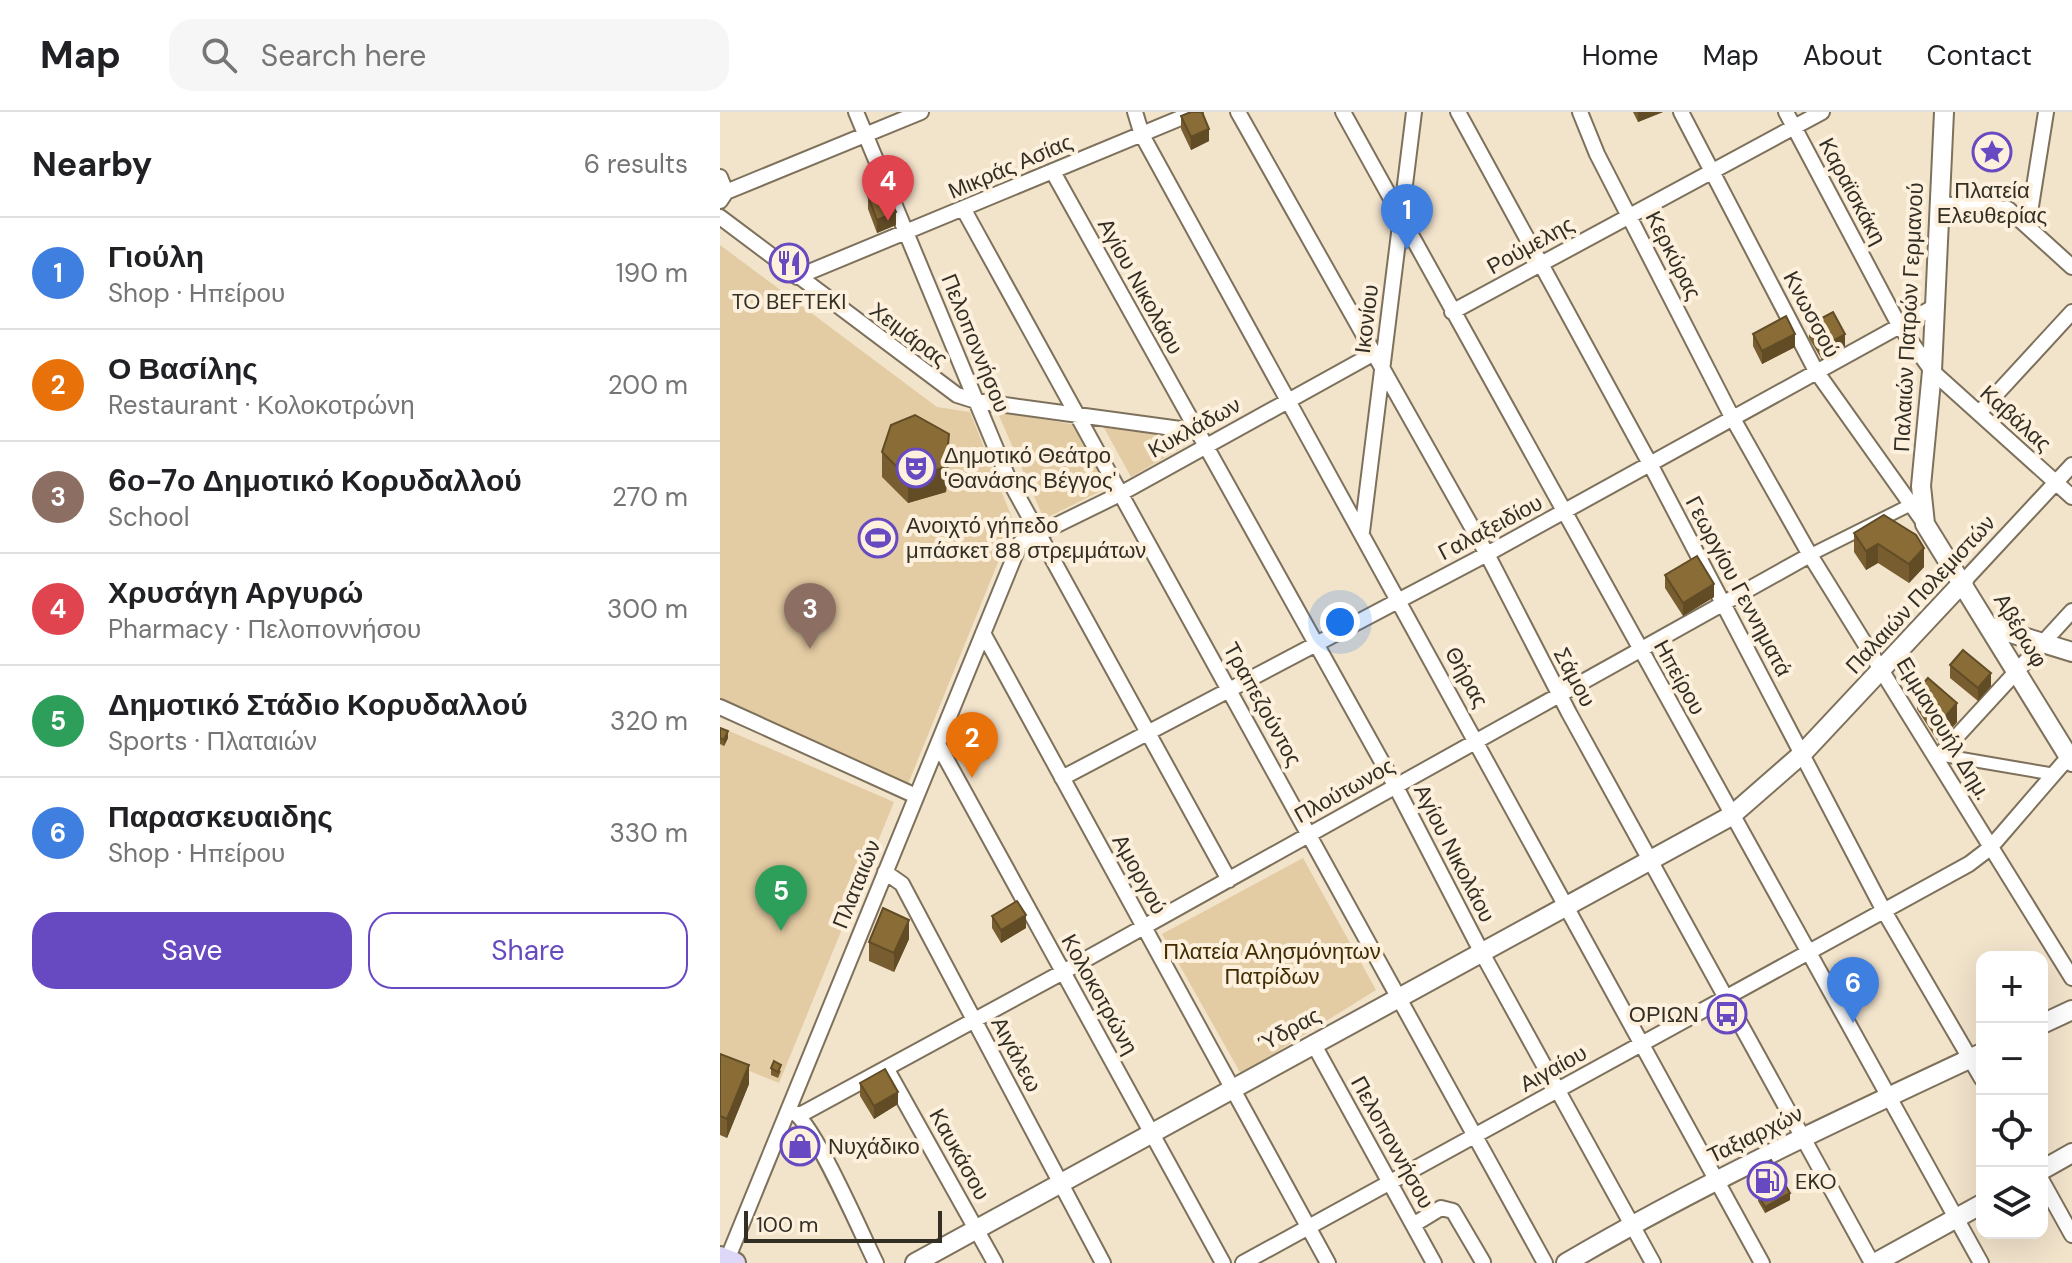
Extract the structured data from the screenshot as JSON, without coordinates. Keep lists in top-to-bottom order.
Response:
{
  "streets": {
    "street": [
      "Μικράς Ασίας",
      "Καραϊσκάκη",
      "Ρούμελης",
      "Κερκύρας",
      "Αγίου Νικολάου",
      "Κνωσσού",
      "Παλαιών Πατρών Γερμανού",
      "Ικονίου",
      "Χειμάρας",
      "Πελοποννήσου",
      "Καβάλας",
      "Κυκλάδων",
      "Γαλαξειδίου",
      "Γεωργίου Γεννηματά",
      "Παλαιών Πολεμιστών",
      "Αβέρωφ",
      "Θήρας",
      "Σάμου",
      "Ηπείρου",
      "Τραπεζούντος",
      "Εμμανουήλ Δημ.",
      "Πλούτωνος",
      "Αμοργού",
      "Πλαταιών",
      "Κολοκοτρώνη",
      "Ύδρας",
      "Αιγάλεω",
      "Αιγαίου",
      "Ταξιαρχών",
      "Καυκάσου"
    ]
  },
  "crossings": [
    ["Μικράς Ασίας", "Αγίου Νικολάου"],
    ["Μικράς Ασίας", "Χειμάρας"],
    ["Μικράς Ασίας", "Πελοποννήσου"],
    ["Μικράς Ασίας", "Θήρας"],
    ["Μικράς Ασίας", "Τραπεζούντος"],
    ["Καραϊσκάκη", "Ρούμελης"],
    ["Καραϊσκάκη", "Παλαιών Πατρών Γερμανού"],
    ["Καραϊσκάκη", "Καβάλας"],
    ["Καραϊσκάκη", "Γαλαξειδίου"],
    ["Ρούμελης", "Κερκύρας"],
    ["Ρούμελης", "Κνωσσού"],
    ["Ρούμελης", "Γεωργίου Γεννηματά"],
    ["Ρούμελης", "Ηπείρου"],
    ["Κερκύρας", "Γαλαξειδίου"],
    ["Κερκύρας", "Εμμανουήλ Δημ."],
    ["Αγίου Νικολάου", "Χειμάρας"],
    ["Αγίου Νικολάου", "Κυκλάδων"],
    ["Αγίου Νικολάου", "Γαλαξειδίου"],
    ["Αγίου Νικολάου", "Πλούτωνος"],
    ["Αγίου Νικολάου", "Ύδρας"],
    ["Αγίου Νικολάου", "Αιγαίου"],
    ["Αγίου Νικολάου", "Ταξιαρχών"],
    ["Κνωσσού", "Παλαιών Πατρών Γερμανού"],
    ["Κνωσσού", "Γαλαξειδίου"],
    ["Κνωσσού", "Αβέρωφ"],
    ["Κνωσσού", "Πλούτωνος"],
    ["Παλαιών Πατρών Γερμανού", "Καβάλας"],
    ["Παλαιών Πατρών Γερμανού", "Γαλαξειδίου"],
    ["Παλαιών Πατρών Γερμανού", "Αβέρωφ"],
    ["Ικονίου", "Θήρας"],
    ["Ικονίου", "Σάμου"],
    ["Ικονίου", "Ηπείρου"],
    ["Χειμάρας", "Πελοποννήσου"],
    ["Χειμάρας", "Τραπεζούντος"],
    ["Πελοποννήσου", "Κυκλάδων"],
    ["Πελοποννήσου", "Γαλαξειδίου"],
    ["Πελοποννήσου", "Πλούτωνος"],
    ["Πελοποννήσου", "Πλαταιών"],
    ["Πελοποννήσου", "Ύδρας"],
    ["Πελοποννήσου", "Αιγαίου"],
    ["Καβάλας", "Παλαιών Πολεμιστών"],
    ["Κυκλάδων", "Θήρας"],
    ["Κυκλάδων", "Σάμου"],
    ["Κυκλάδων", "Τραπεζούντος"],
    ["Κυκλάδων", "Πλαταιών"],
    ["Γαλαξειδίου", "Γεωργίου Γεννηματά"],
    ["Γαλαξειδίου", "Θήρας"],
    ["Γαλαξειδίου", "Σάμου"],
    ["Γαλαξειδίου", "Ηπείρου"],
    ["Γαλαξειδίου", "Τραπεζούντος"],
    ["Γαλαξειδίου", "Εμμανουήλ Δημ."],
    ["Γαλαξειδίου", "Αμοργού"],
    ["Γεωργίου Γεννηματά", "Παλαιών Πολεμιστών"],
    ["Γεωργίου Γεννηματά", "Πλούτωνος"],
    ["Γεωργίου Γεννηματά", "Ύδρας"],
    ["Γεωργίου Γεννηματά", "Αιγαίου"],
    ["Γεωργίου Γεννηματά", "Ταξιαρχών"],
    ["Παλαιών Πολεμιστών", "Αβέρωφ"],
    ["Παλαιών Πολεμιστών", "Εμμανουήλ Δημ."],
    ["Παλαιών Πολεμιστών", "Ύδρας"],
    ["Αβέρωφ", "Αιγαίου"],
    ["Θήρας", "Πλούτωνος"],
    ["Θήρας", "Ύδρας"],
    ["Θήρας", "Αιγαίου"],
    ["Θήρας", "Ταξιαρχών"],
    ["Σάμου", "Πλούτωνος"],
    ["Σάμου", "Ύδρας"],
    ["Σάμου", "Αιγαίου"],
    ["Σάμου", "Ταξιαρχών"],
    ["Ηπείρου", "Πλούτωνος"],
    ["Ηπείρου", "Ύδρας"],
    ["Ηπείρου", "Αιγαίου"],
    ["Ηπείρου", "Ταξιαρχών"],
    ["Τραπεζούντος", "Πλούτωνος"],
    ["Τραπεζούντος", "Ύδρας"],
    ["Τραπεζούντος", "Αιγαίου"],
    ["Εμμανουήλ Δημ.", "Πλούτωνος"],
    ["Εμμανουήλ Δημ.", "Αιγαίου"],
    ["Πλούτωνος", "Αμοργού"],
    ["Πλούτωνος", "Πλαταιών"],
    ["Πλούτωνος", "Κολοκοτρώνη"],
    ["Πλούτωνος", "Αιγάλεω"],
    ["Πλούτωνος", "Καυκάσου"],
    ["Αμοργού", "Πλαταιών"],
    ["Αμοργού", "Ύδρας"],
    ["Αμοργού", "Αιγαίου"],
    ["Πλαταιών", "Κολοκοτρώνη"],
    ["Πλαταιών", "Αιγάλεω"],
    ["Κολοκοτρώνη", "Ύδρας"],
    ["Ύδρας", "Αιγάλεω"],
    ["Ύδρας", "Καυκάσου"]
  ],
  "parks": ["Πλατεία Αλησμόνητων Πατρίδων"],
  "places": {
    "place": ["Πλατεία Ελευθερίας"],
    "restaurant": ["TO BEFTEKI"],
    "theatre": ["Δημοτικό Θεάτρο 'Θανάσης Βέγγος'"],
    "sports": ["Ανοιχτό γήπεδο μπάσκετ 88 στρεμμάτων"],
    "bus stop": ["ΟΡΙΩΝ"],
    "shop": ["Νυχάδικο"],
    "fuel station": ["EKO"]
  },
  "scale_bar": "100 m",
  "page": {
    "header": "Map",
    "search": "Search here",
    "nav": [
      "Home",
      "Map",
      "About",
      "Contact"
    ],
    "heading": ["Nearby", "6 results"],
    "pins": [
      "4",
      "1",
      "3",
      "2",
      "5",
      "6"
    ],
    "list": [
      {
        "mark": "1",
        "name": "Γιούλη",
        "note": "Shop · Ηπείρου",
        "value": "190 m"
      },
      {
        "mark": "2",
        "name": "Ο Βασίλης",
        "note": "Restaurant · Κολοκοτρώνη",
        "value": "200 m"
      },
      {
        "mark": "3",
        "name": "6ο-7ο Δημοτικό Κορυδαλλού",
        "note": "School",
        "value": "270 m"
      },
      {
        "mark": "4",
        "name": "Χρυσάγη Αργυρώ",
        "note": "Pharmacy · Πελοποννήσου",
        "value": "300 m"
      },
      {
        "mark": "5",
        "name": "Δημοτικό Στάδιο Κορυδαλλού",
        "note": "Sports · Πλαταιών",
        "value": "320 m"
      },
      {
        "mark": "6",
        "name": "Παρασκευαιδης",
        "note": "Shop · Ηπείρου",
        "value": "330 m"
      }
    ],
    "buttons": ["Save", "Share"],
    "map_buttons": ["+", "−"],
    "scale": "100 m"
  }
}
